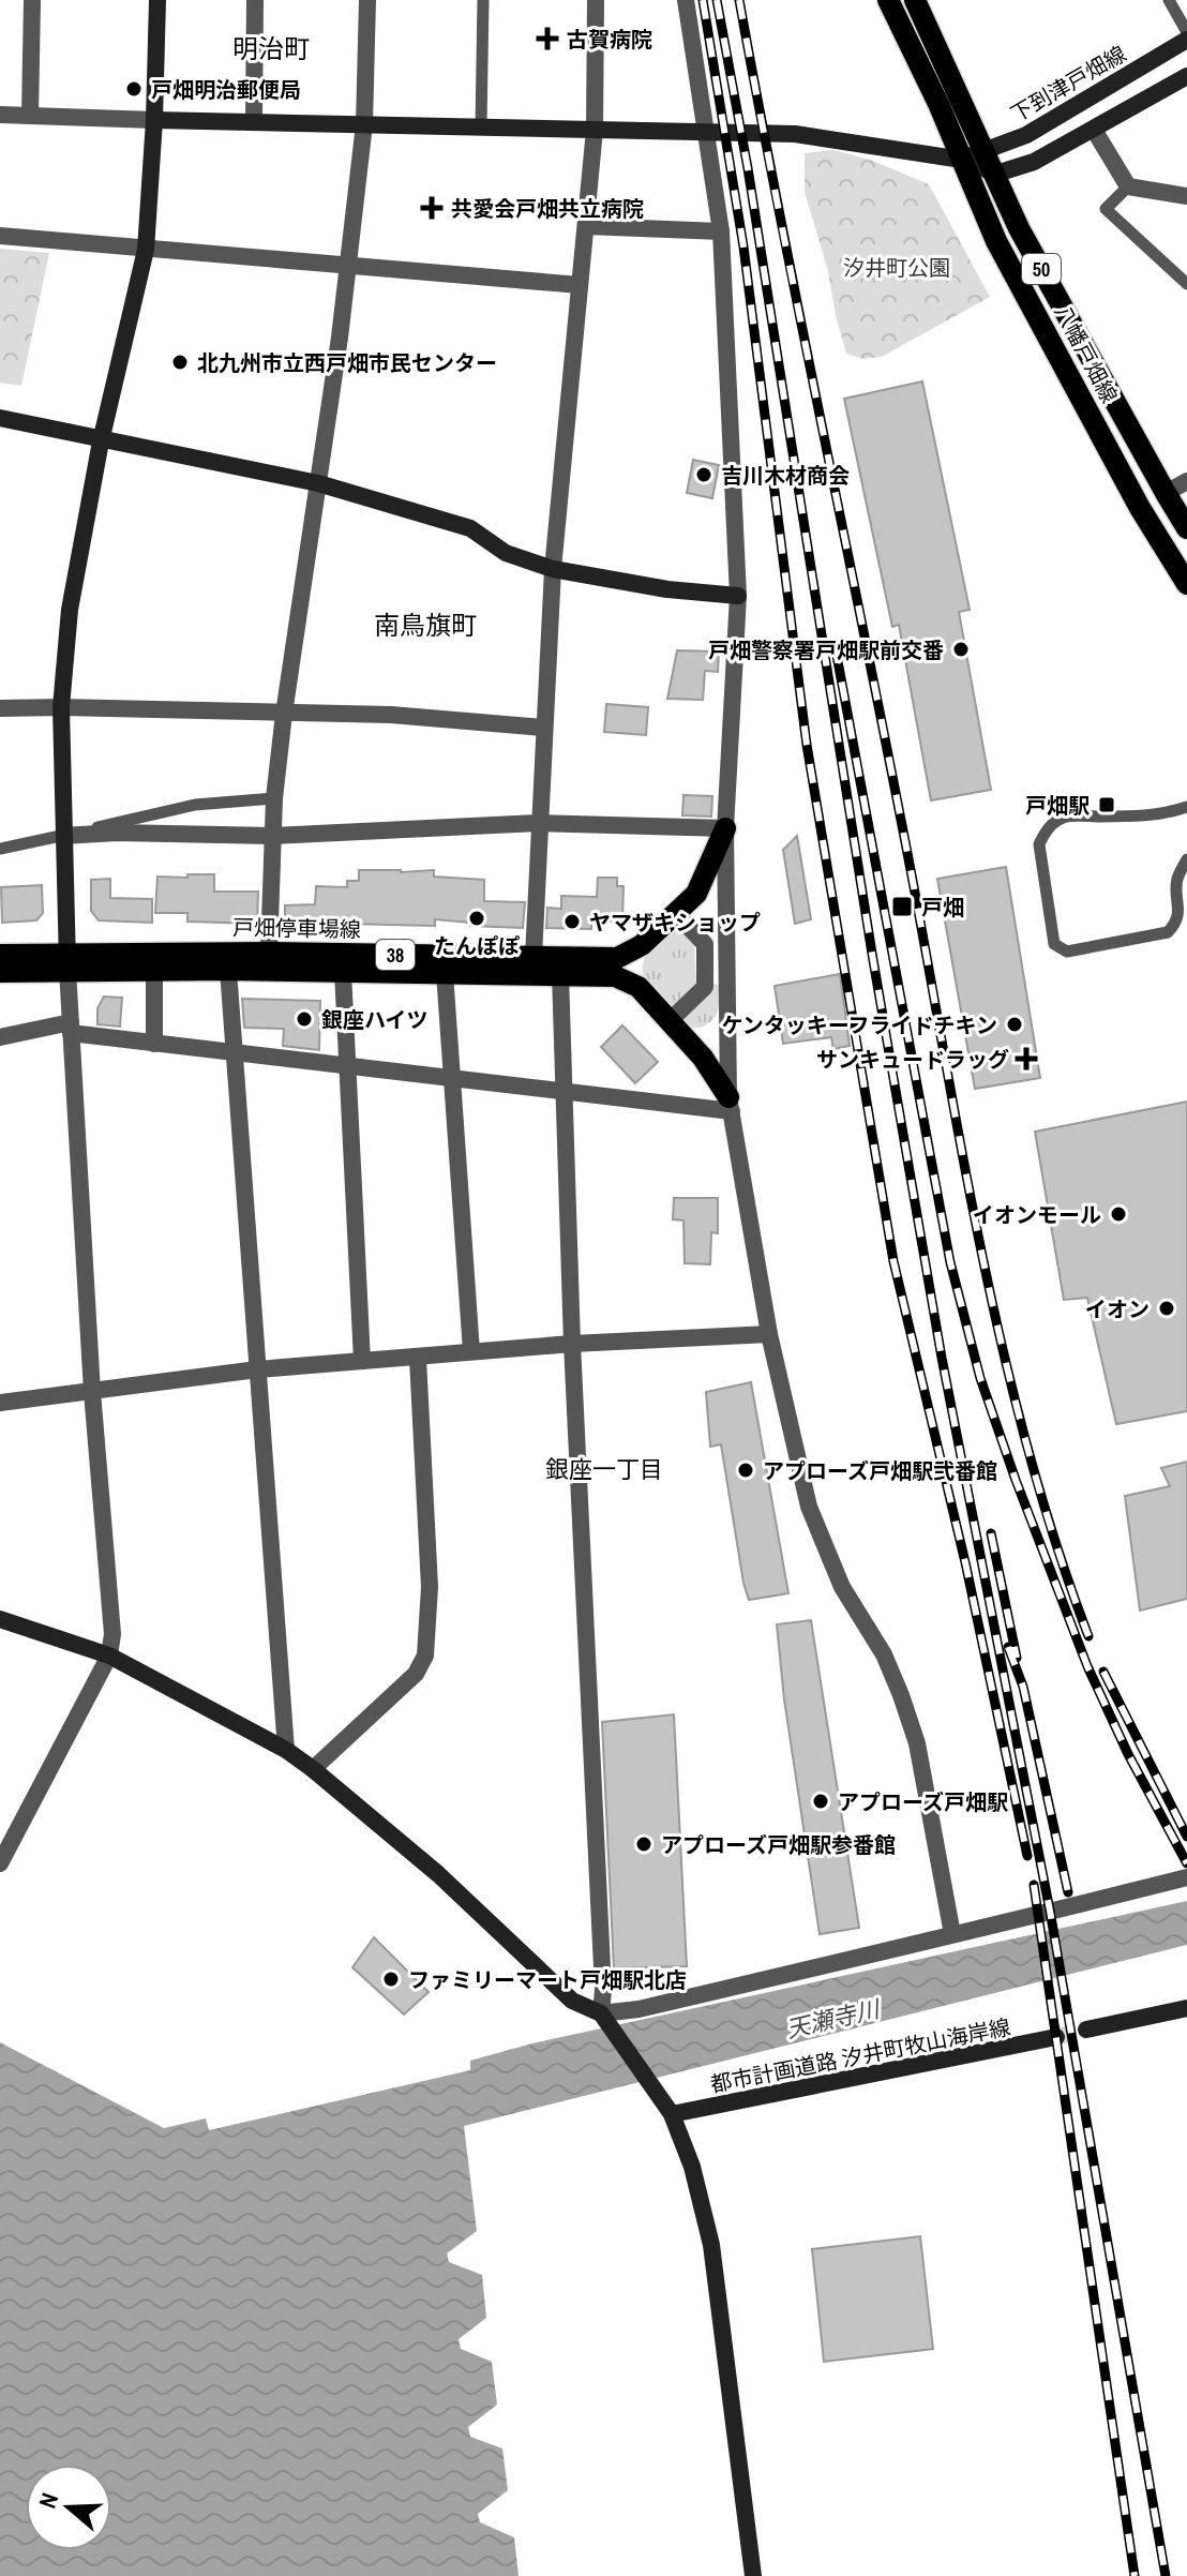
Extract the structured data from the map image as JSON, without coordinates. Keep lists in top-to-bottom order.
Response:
{
  "streets": {
    "main road": [
      "50",
      "八幡戸畑線",
      "戸畑停車場線",
      "38"
    ],
    "street": ["下到津戸畑線", "都市計画道路 汐井町牧山海岸線"]
  },
  "crossings": [
    ["下到津戸畑線", "八幡戸畑線"]
  ],
  "districts": ["明治町", "南鳥旗町", "銀座一丁目"],
  "water": ["天瀬寺川"],
  "parks": ["汐井町公園"],
  "places": {
    "health": ["古賀病院", "共愛会戸畑共立病院", "サンキュードラッグ"],
    "other": [
      "戸畑明治郵便局",
      "北九州市立西戸畑市民センター",
      "吉川木材商会",
      "戸畑警察署戸畑駅前交番",
      "たんぽぽ",
      "ヤマザキショップ",
      "銀座ハイツ",
      "ケンタッキーフライドチキン",
      "イオンモール",
      "イオン",
      "アプローズ戸畑駅弐番館",
      "アプローズ戸畑駅",
      "アプローズ戸畑駅参番館",
      "ファミリーマート戸畑駅北店"
    ],
    "transit": ["戸畑駅", "戸畑"]
  },
  "north": "left"
}
